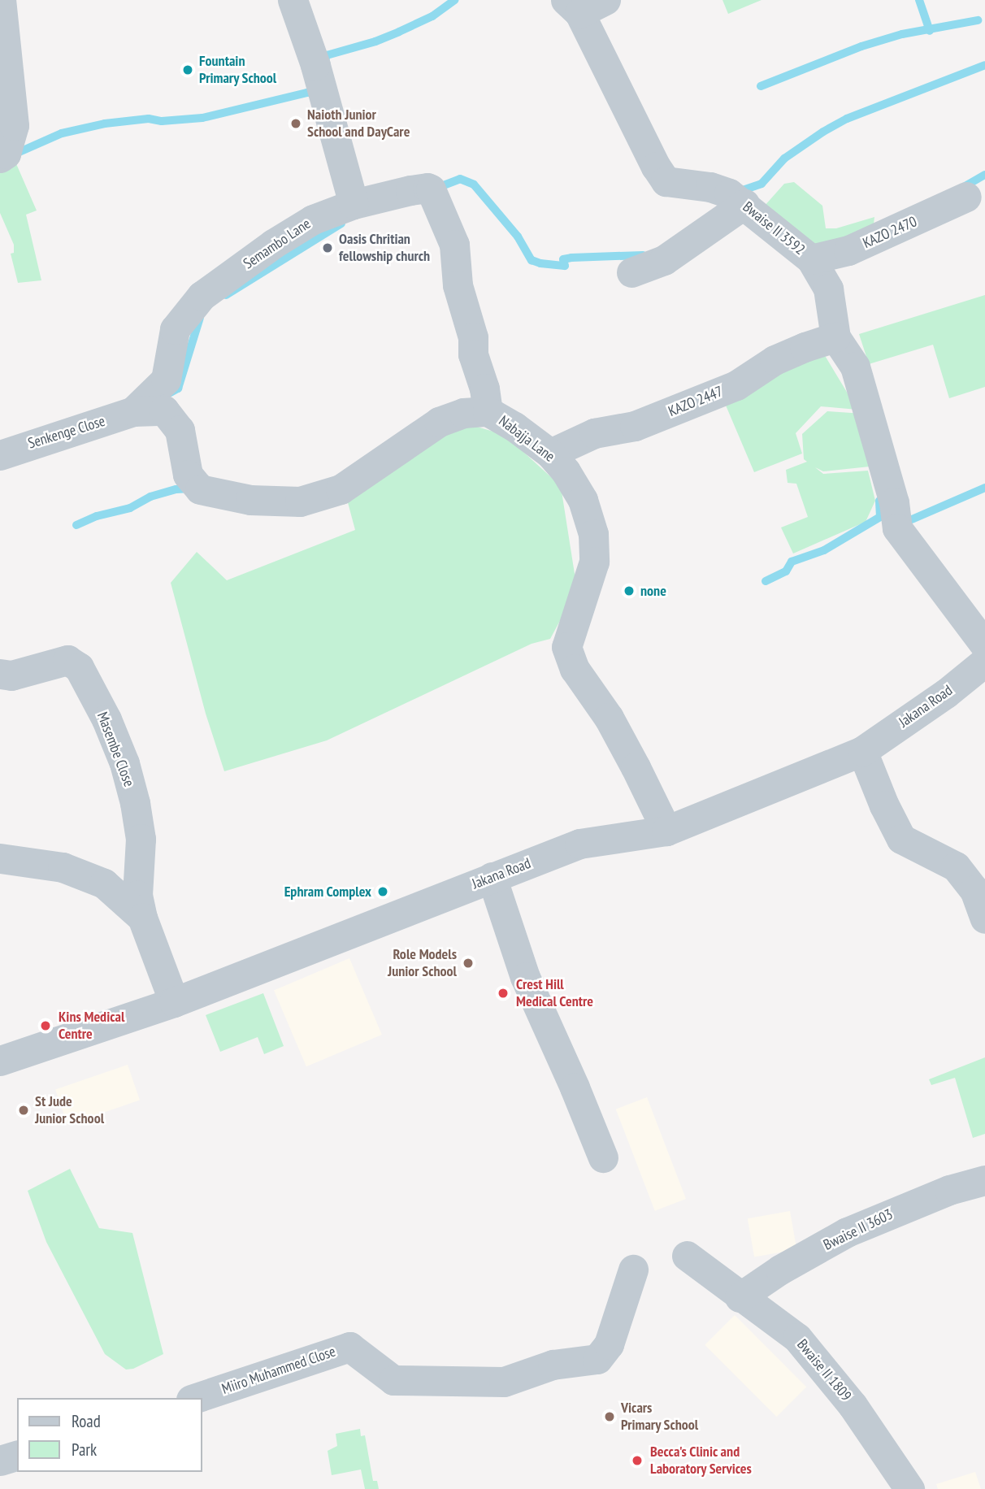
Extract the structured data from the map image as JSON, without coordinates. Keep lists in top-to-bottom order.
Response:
{
  "streets": {
    "street": [
      "Bwaise II 3592",
      "KAZO 2470",
      "Semambo Lane",
      "KAZO 2447",
      "Senkenge Close",
      "Nabajja Lane",
      "Jakana Road",
      "Masembe Close",
      "Bwaise II 3603",
      "Miiro Muhammed Close",
      "Bwaise II 1809"
    ]
  },
  "crossings": [
    ["Bwaise II 3592", "KAZO 2470"],
    ["Bwaise II 3592", "KAZO 2447"],
    ["Semambo Lane", "Senkenge Close"],
    ["Semambo Lane", "Nabajja Lane"],
    ["KAZO 2447", "Nabajja Lane"],
    ["Senkenge Close", "Nabajja Lane"],
    ["Nabajja Lane", "Jakana Road"],
    ["Jakana Road", "Masembe Close"],
    ["Bwaise II 3603", "Bwaise II 1809"]
  ],
  "places": [
    "Fountain Primary School",
    "Naioth Junior School and DayCare",
    "Oasis Chritian fellowship church",
    "none",
    "Ephram Complex",
    "Role Models Junior School",
    "Crest Hill Medical Centre",
    "Kins Medical Centre",
    "St Jude Junior School",
    "Vicars Primary School",
    "Becca's Clinic and Laboratory Services"
  ],
  "legend": ["Road", "Park"]
}
